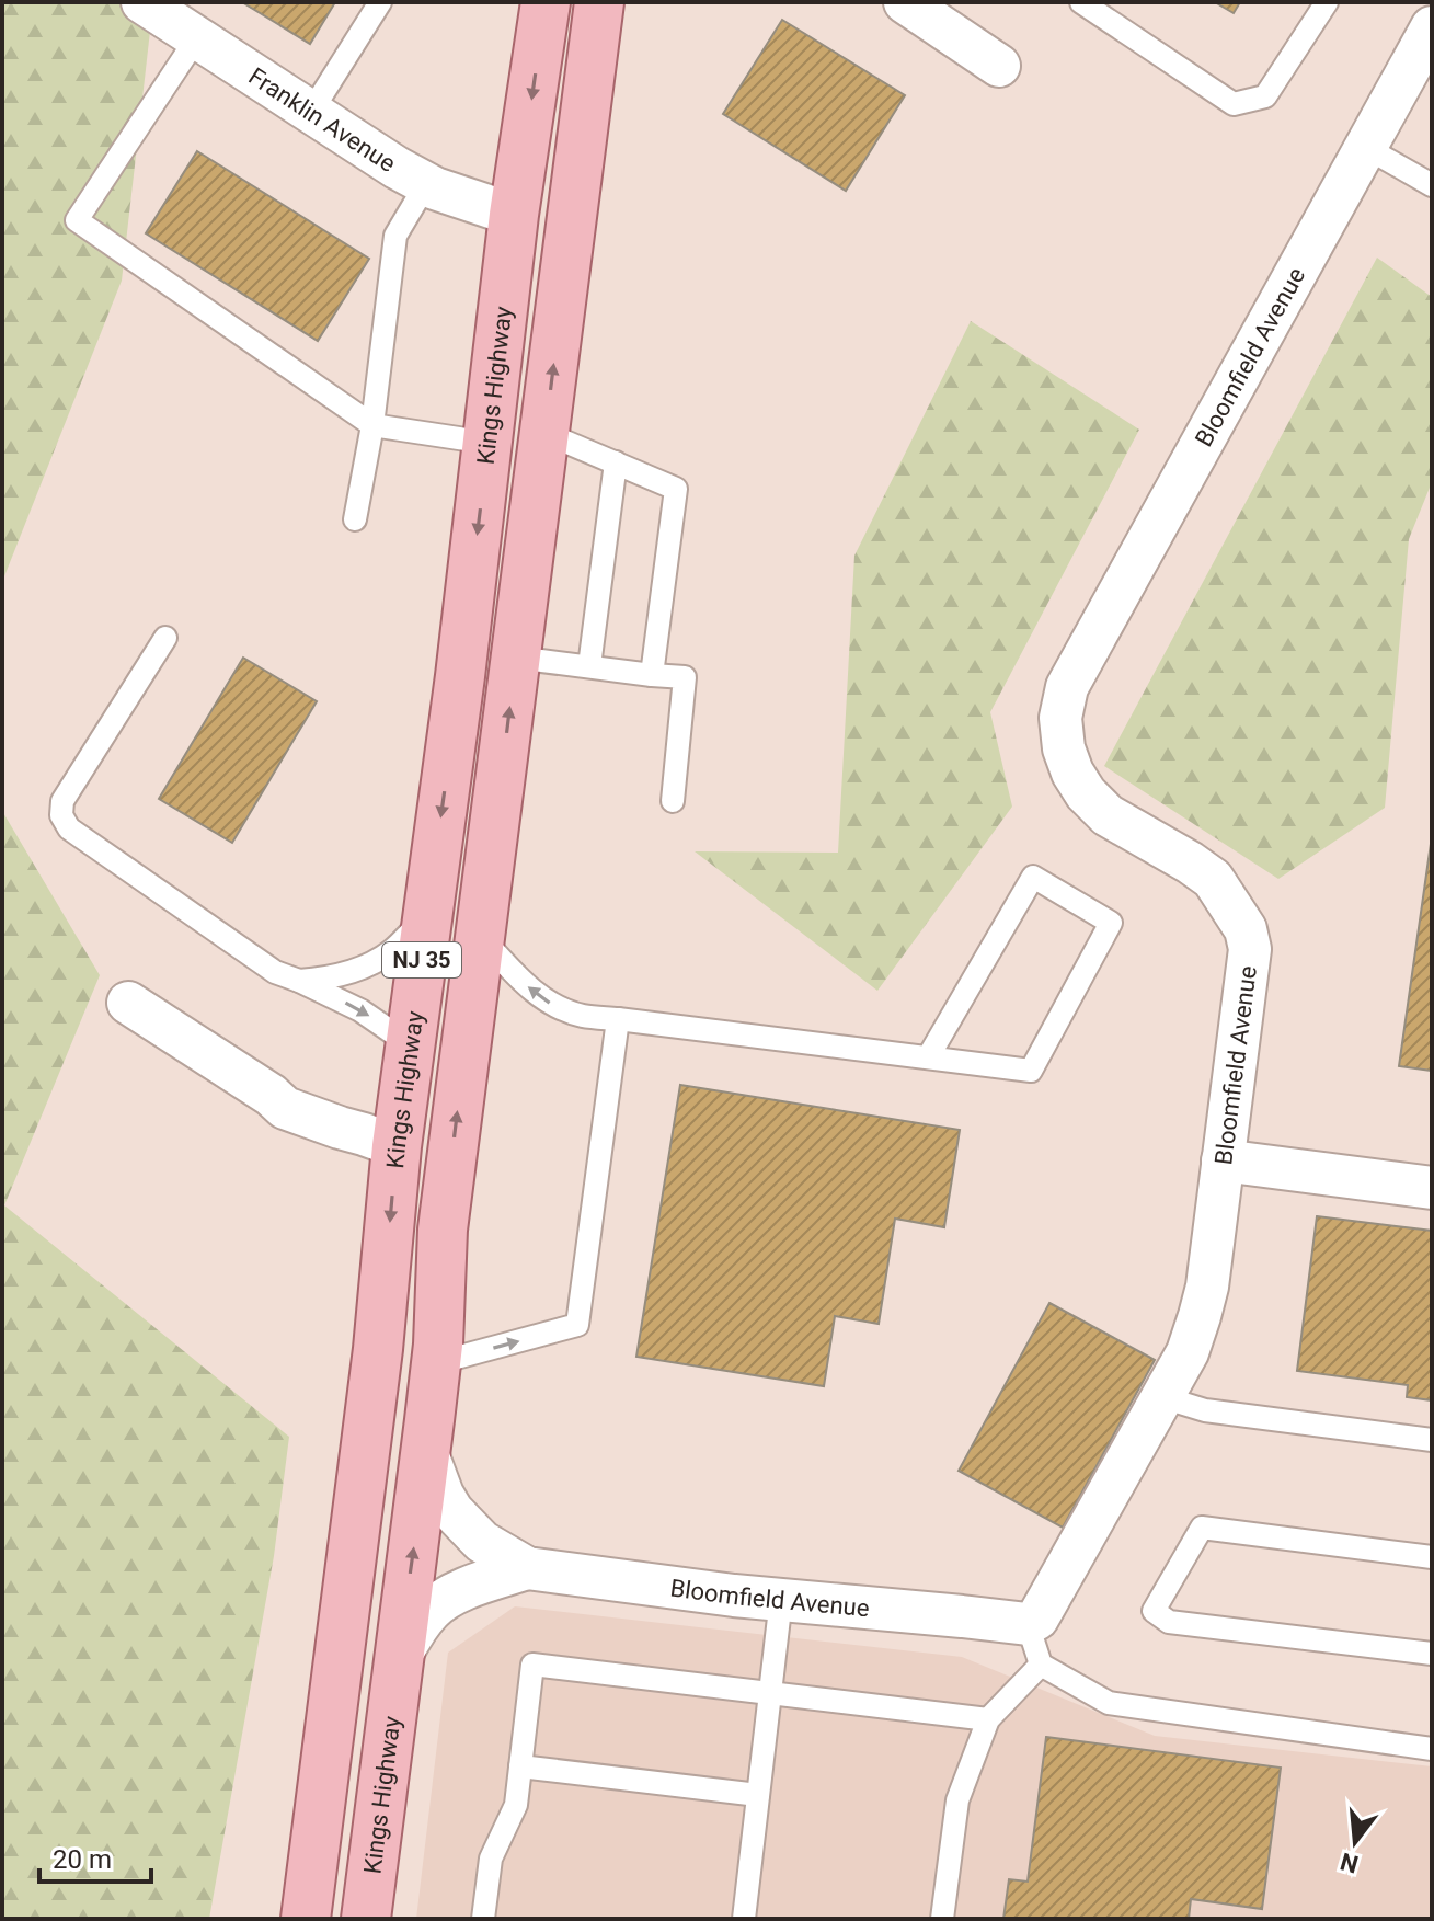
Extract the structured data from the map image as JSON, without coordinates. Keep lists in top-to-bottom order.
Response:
{
  "streets": {
    "main road": ["Kings Highway", "NJ 35"],
    "street": ["Franklin Avenue", "Bloomfield Avenue"]
  },
  "crossings": [
    ["Franklin Avenue", "Kings Highway"],
    ["Bloomfield Avenue", "Kings Highway"]
  ],
  "scale_bar": "20 m",
  "north": "bottom"
}
